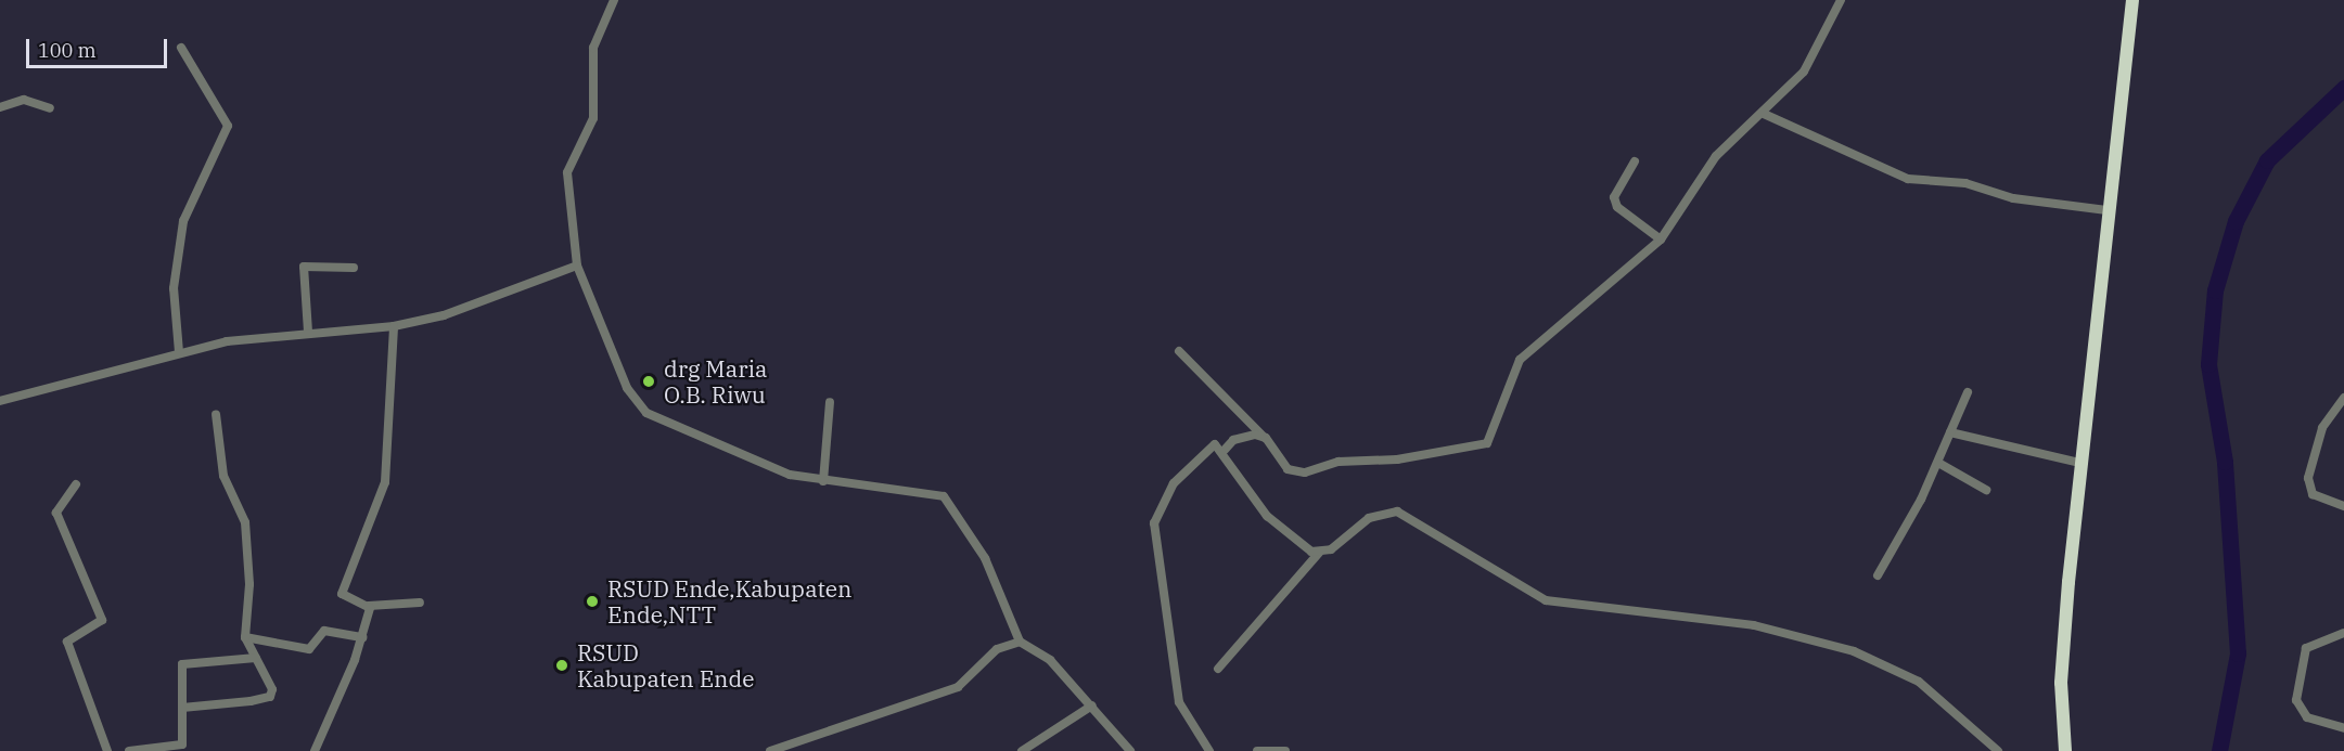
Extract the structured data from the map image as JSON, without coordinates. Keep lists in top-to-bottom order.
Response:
{
  "places": ["drg Maria O.B. Riwu", "RSUD Ende,Kabupaten Ende,NTT", "RSUD Kabupaten Ende"],
  "scale_bar": "100 m"
}
